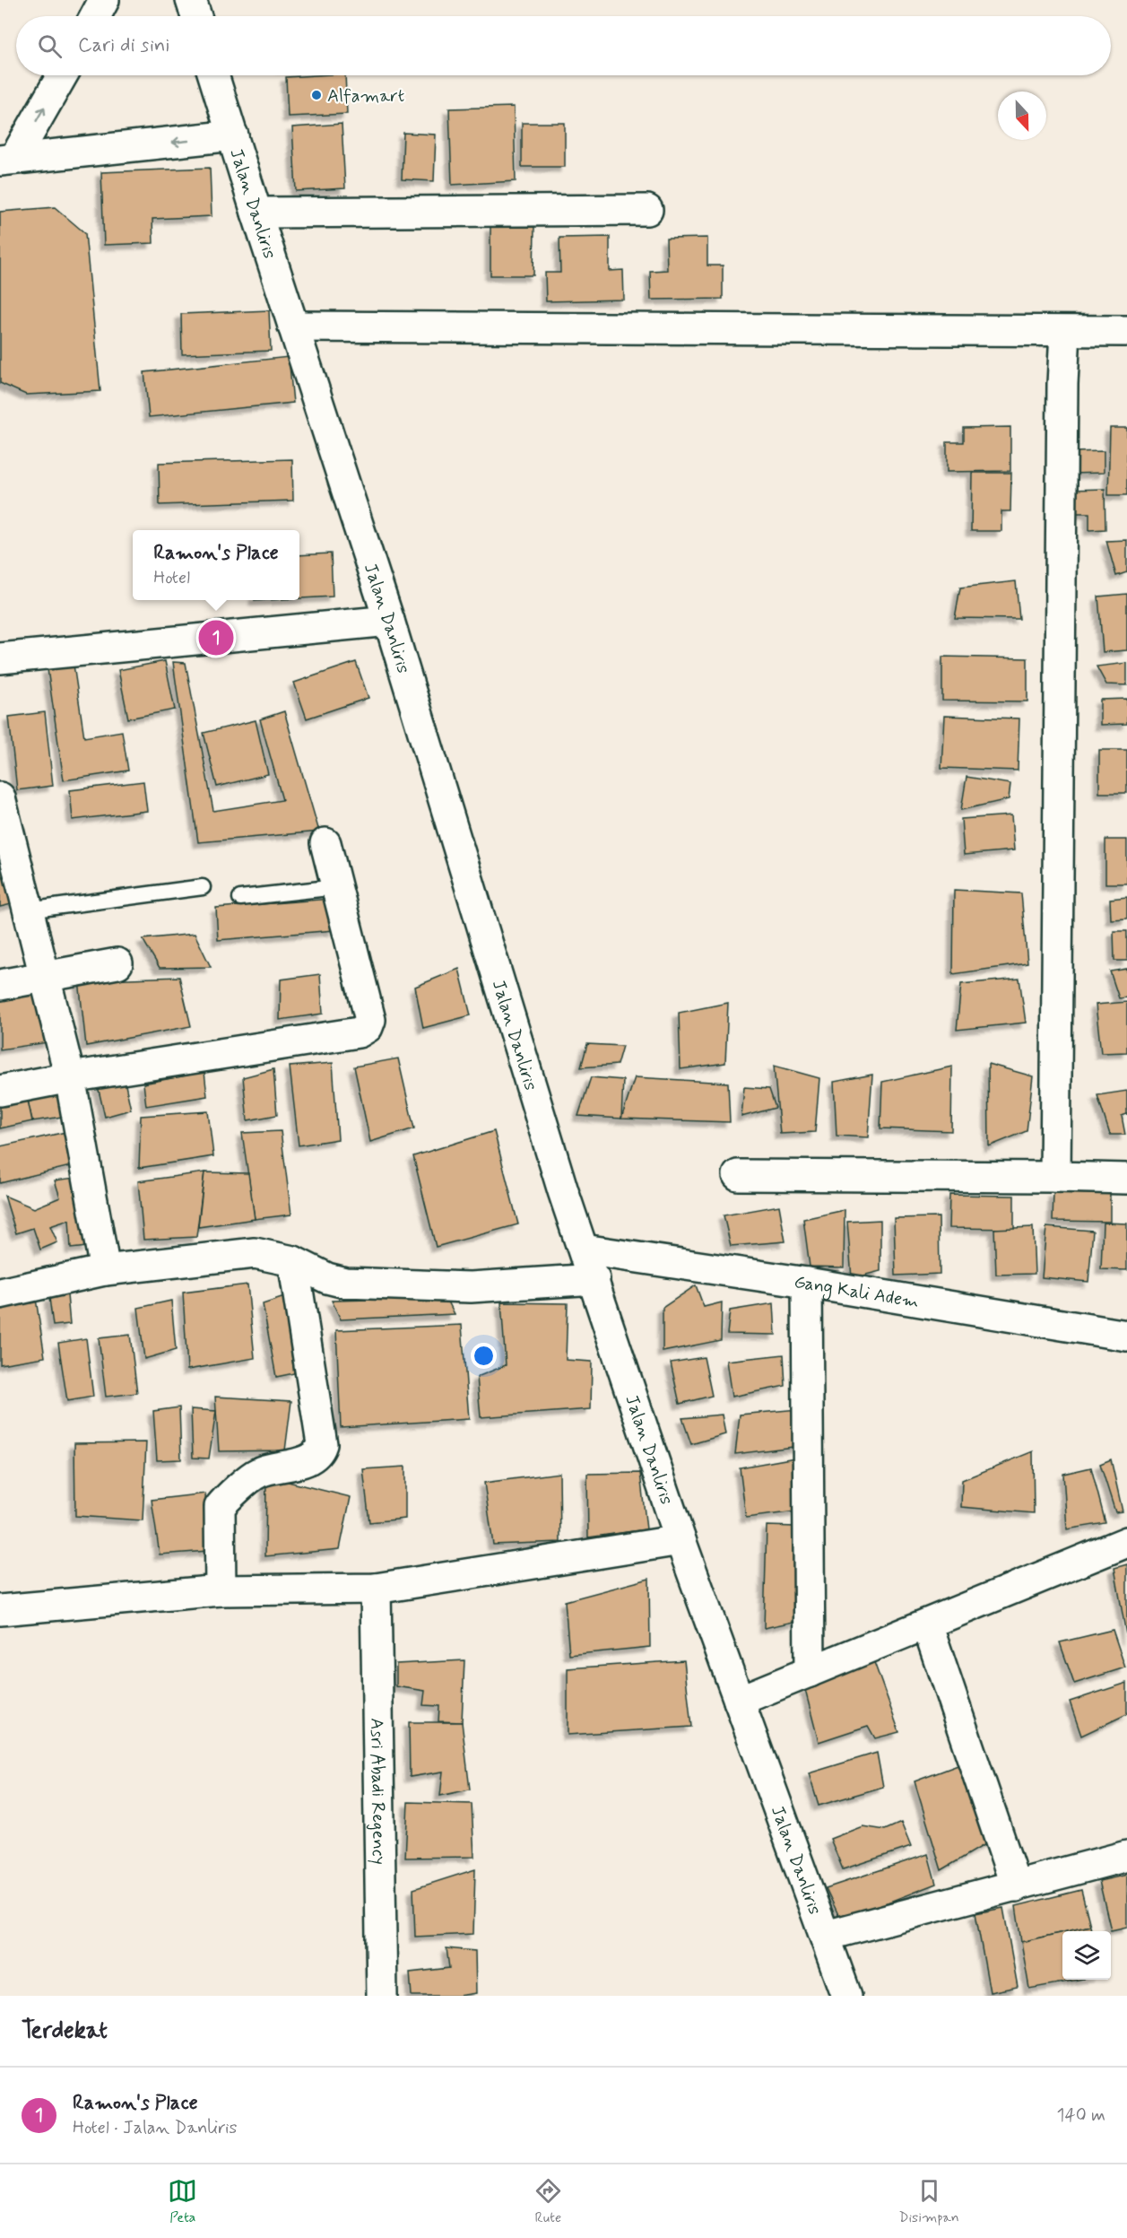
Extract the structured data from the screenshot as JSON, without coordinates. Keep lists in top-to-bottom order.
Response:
{
  "streets": {
    "street": ["Jalan Danliris", "Gang Kali Adem", "Asri Abadi Regency"]
  },
  "crossings": [
    ["Jalan Danliris", "Gang Kali Adem"]
  ],
  "places": ["Alfamart"],
  "north": "bottom",
  "page": {
    "search": "Cari di sini",
    "popup": ["Ramon's Place", "Hotel"],
    "pins": "1",
    "heading": "Terdekat",
    "list": [
      {
        "mark": "1",
        "name": "Ramon's Place",
        "note": "Hotel · Jalan Danliris",
        "value": "140 m"
      }
    ],
    "nav": ["Peta", "Rute", "Disimpan"]
  }
}
